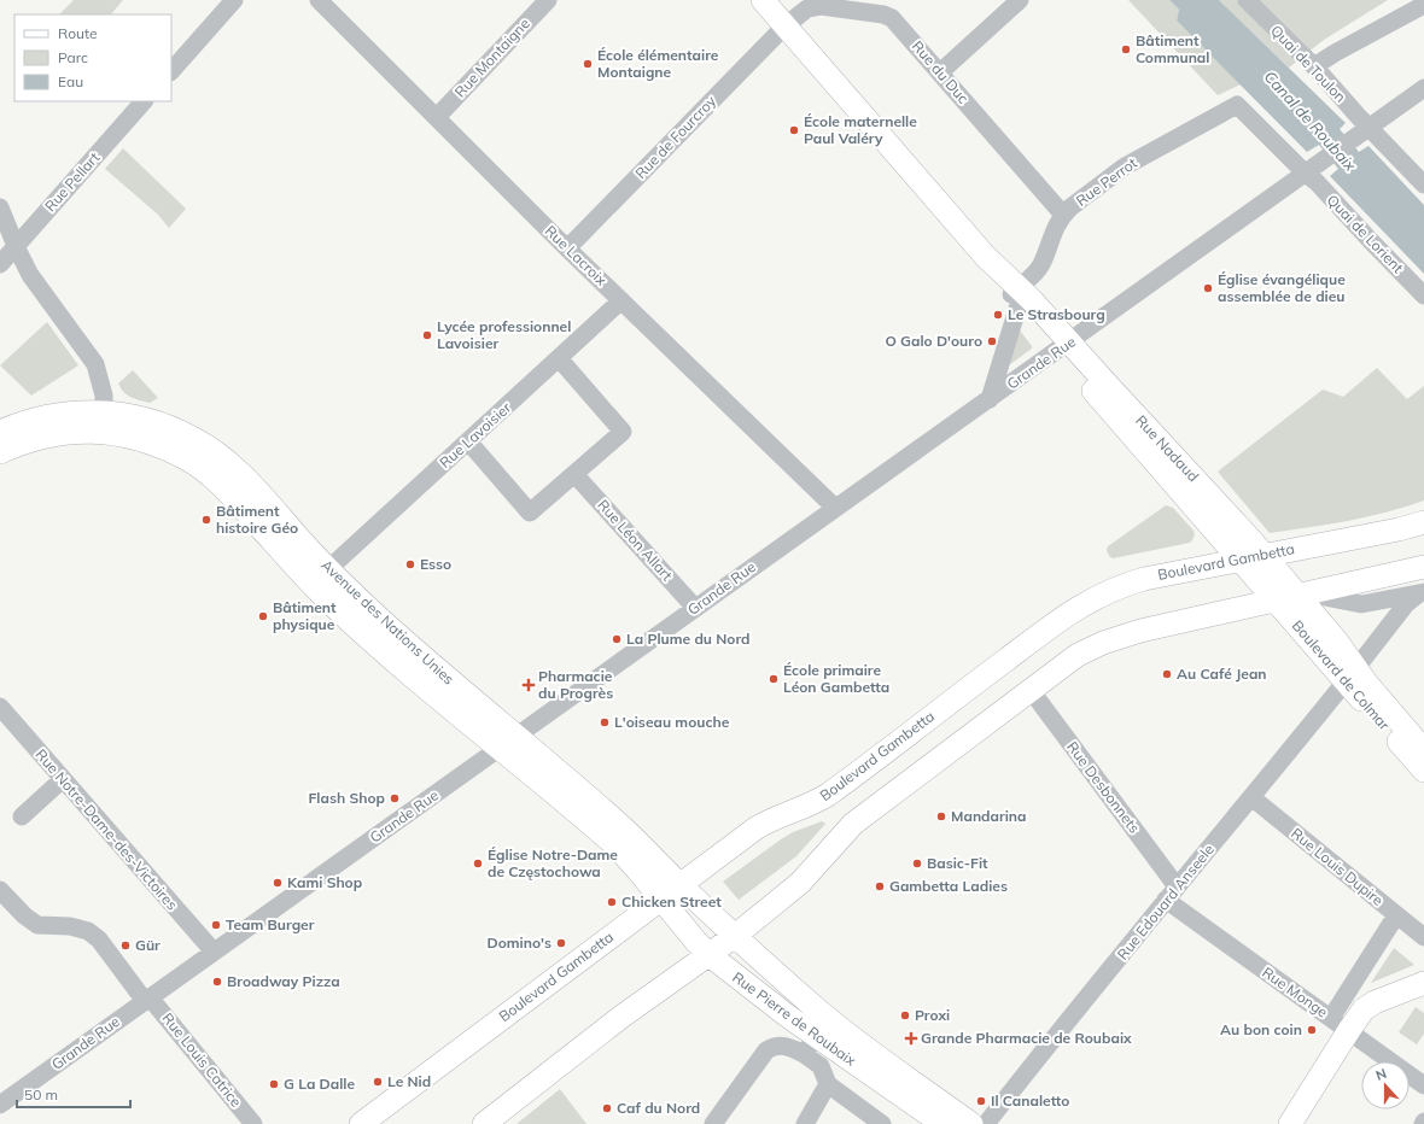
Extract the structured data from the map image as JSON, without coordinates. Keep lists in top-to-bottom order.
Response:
{
  "streets": {
    "main road": [
      "Rue Nadaud",
      "Boulevard Gambetta",
      "Avenue des Nations Unies",
      "Boulevard de Colmar",
      "Rue Pierre de Roubaix"
    ],
    "street": [
      "Rue Montaigne",
      "Quai de Toulon",
      "Rue du Duc",
      "Rue de Fourcroy",
      "Rue Pellart",
      "Rue Perrot",
      "Quai de Lorient",
      "Rue Lacroix",
      "Grande Rue",
      "Rue Lavoisier",
      "Rue Léon Allart",
      "Rue Desbonnets",
      "Rue Notre-Dame-des-Victoires",
      "Rue Louis Dupire",
      "Rue Edouard Anseele",
      "Rue Monge",
      "Rue Louis Catrice"
    ]
  },
  "crossings": [
    ["Rue Montaigne", "Rue Lacroix"],
    ["Quai de Toulon", "Grande Rue"],
    ["Rue du Duc", "Rue de Fourcroy"],
    ["Rue du Duc", "Rue Perrot"],
    ["Rue de Fourcroy", "Rue Lacroix"],
    ["Rue Perrot", "Quai de Lorient"],
    ["Quai de Lorient", "Grande Rue"],
    ["Rue Lacroix", "Grande Rue"],
    ["Rue Lacroix", "Rue Lavoisier"],
    ["Grande Rue", "Rue Nadaud"],
    ["Grande Rue", "Rue Léon Allart"],
    ["Grande Rue", "Avenue des Nations Unies"],
    ["Grande Rue", "Rue Notre-Dame-des-Victoires"],
    ["Grande Rue", "Rue Louis Catrice"],
    ["Rue Lavoisier", "Avenue des Nations Unies"],
    ["Rue Nadaud", "Boulevard Gambetta"],
    ["Rue Nadaud", "Boulevard de Colmar"],
    ["Boulevard Gambetta", "Avenue des Nations Unies"],
    ["Boulevard Gambetta", "Rue Pierre de Roubaix"],
    ["Avenue des Nations Unies", "Rue Pierre de Roubaix"],
    ["Boulevard de Colmar", "Rue Edouard Anseele"],
    ["Rue Desbonnets", "Rue Edouard Anseele"],
    ["Rue Desbonnets", "Rue Monge"],
    ["Rue Louis Dupire", "Rue Edouard Anseele"],
    ["Rue Edouard Anseele", "Rue Monge"]
  ],
  "water": ["Canal de Roubaix"],
  "places": {
    "other": [
      "Bâtiment Communal",
      "École élémentaire Montaigne",
      "École maternelle Paul Valéry",
      "Église évangélique assemblée de dieu",
      "Le Strasbourg",
      "Lycée professionnel Lavoisier",
      "O Galo D'ouro",
      "Bâtiment histoire Géo",
      "Esso",
      "Bâtiment physique",
      "La Plume du Nord",
      "Au Café Jean",
      "École primaire Léon Gambetta",
      "L'oiseau mouche",
      "Flash Shop",
      "Mandarina",
      "Église Notre-Dame de Częstochowa",
      "Basic-Fit",
      "Kami Shop",
      "Gambetta Ladies",
      "Chicken Street",
      "Team Burger",
      "Domino's",
      "Gür",
      "Broadway Pizza",
      "Proxi",
      "Au bon coin",
      "Le Nid",
      "G La Dalle",
      "Il Canaletto",
      "Caf du Nord"
    ],
    "health": ["Pharmacie du Progrès", "Grande Pharmacie de Roubaix"]
  },
  "legend": ["Route", "Parc", "Eau"],
  "scale_bar": "50 m",
  "north": "top"
}
